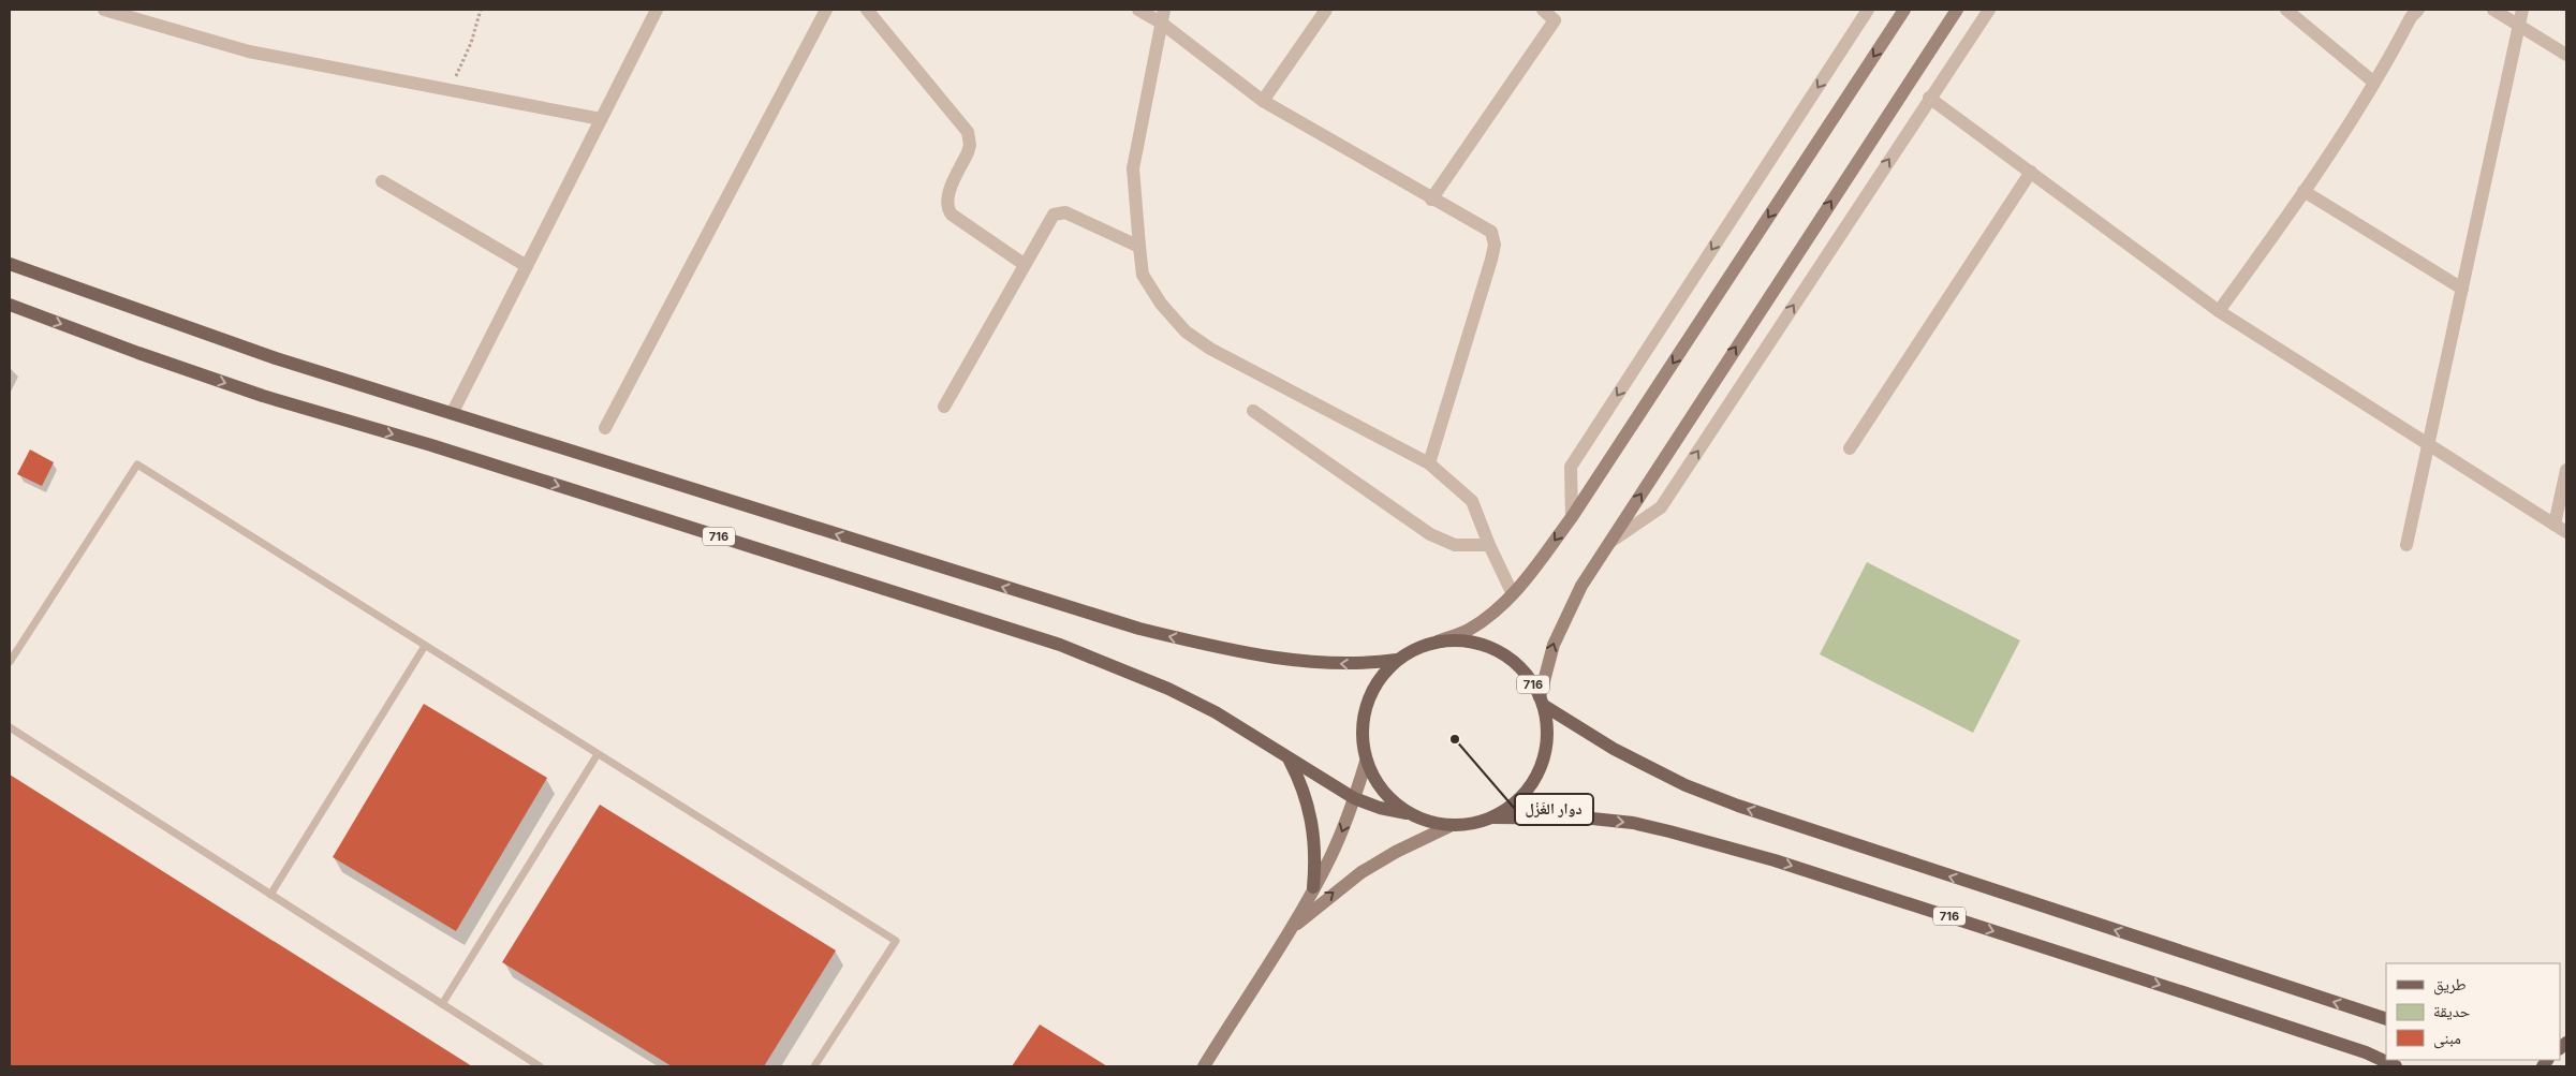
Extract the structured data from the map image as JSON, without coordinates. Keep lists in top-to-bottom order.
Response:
{
  "streets": {
    "main road": ["716"]
  },
  "places": ["دوار الغَزْل"],
  "legend": ["طريق", "حديقة", "مبنى"]
}
